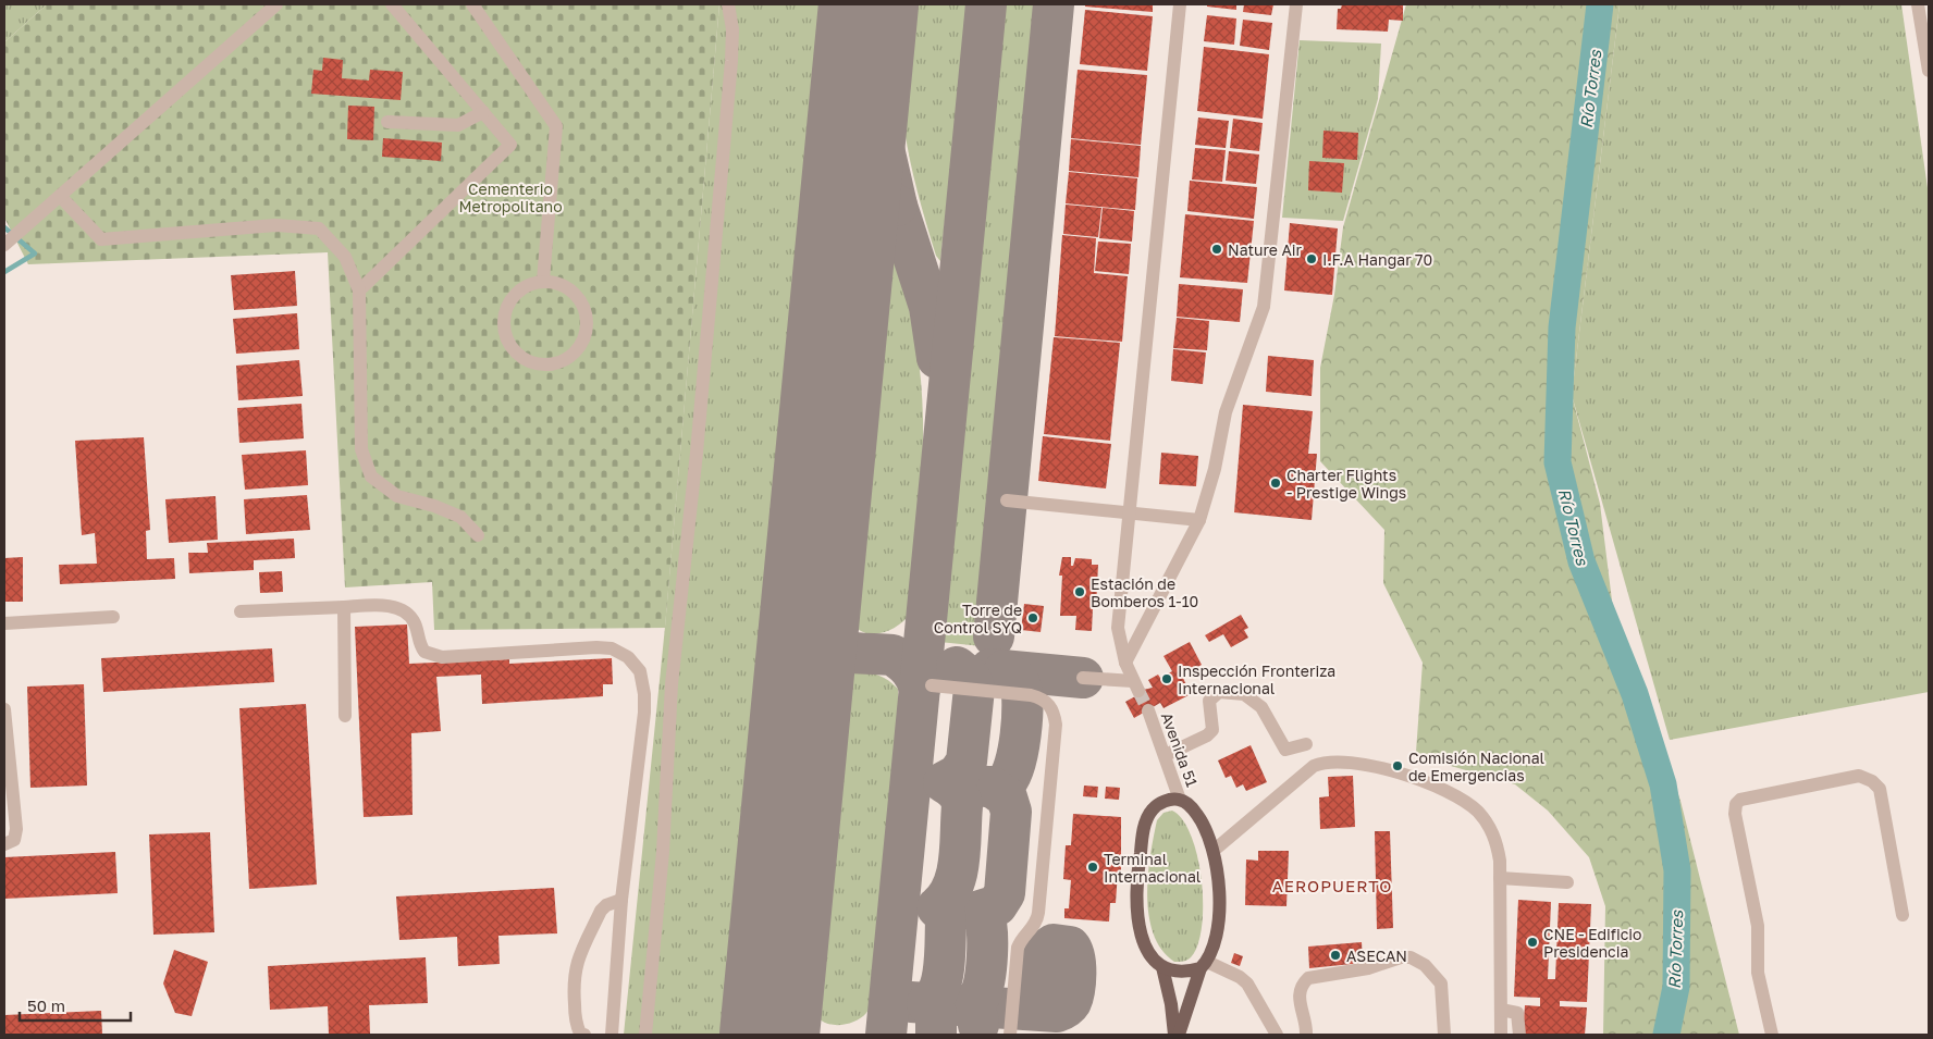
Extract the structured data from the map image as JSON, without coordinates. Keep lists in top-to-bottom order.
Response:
{
  "streets": {
    "main road": ["Avenida 51"]
  },
  "districts": ["AEROPUERTO"],
  "water": ["Río Torres"],
  "parks": ["Cementerio Metropolitano"],
  "places": [
    "Nature Air",
    "I.F.A Hangar 70",
    "Charter Flights - Prestige Wings",
    "Estación de Bomberos 1-10",
    "Torre de Control SYQ",
    "Inspección Fronteriza Internacional",
    "Comisión Nacional de Emergencias",
    "Terminal Internacional",
    "CNE - Edificio Presidencia",
    "ASECAN"
  ],
  "scale_bar": "50 m"
}
